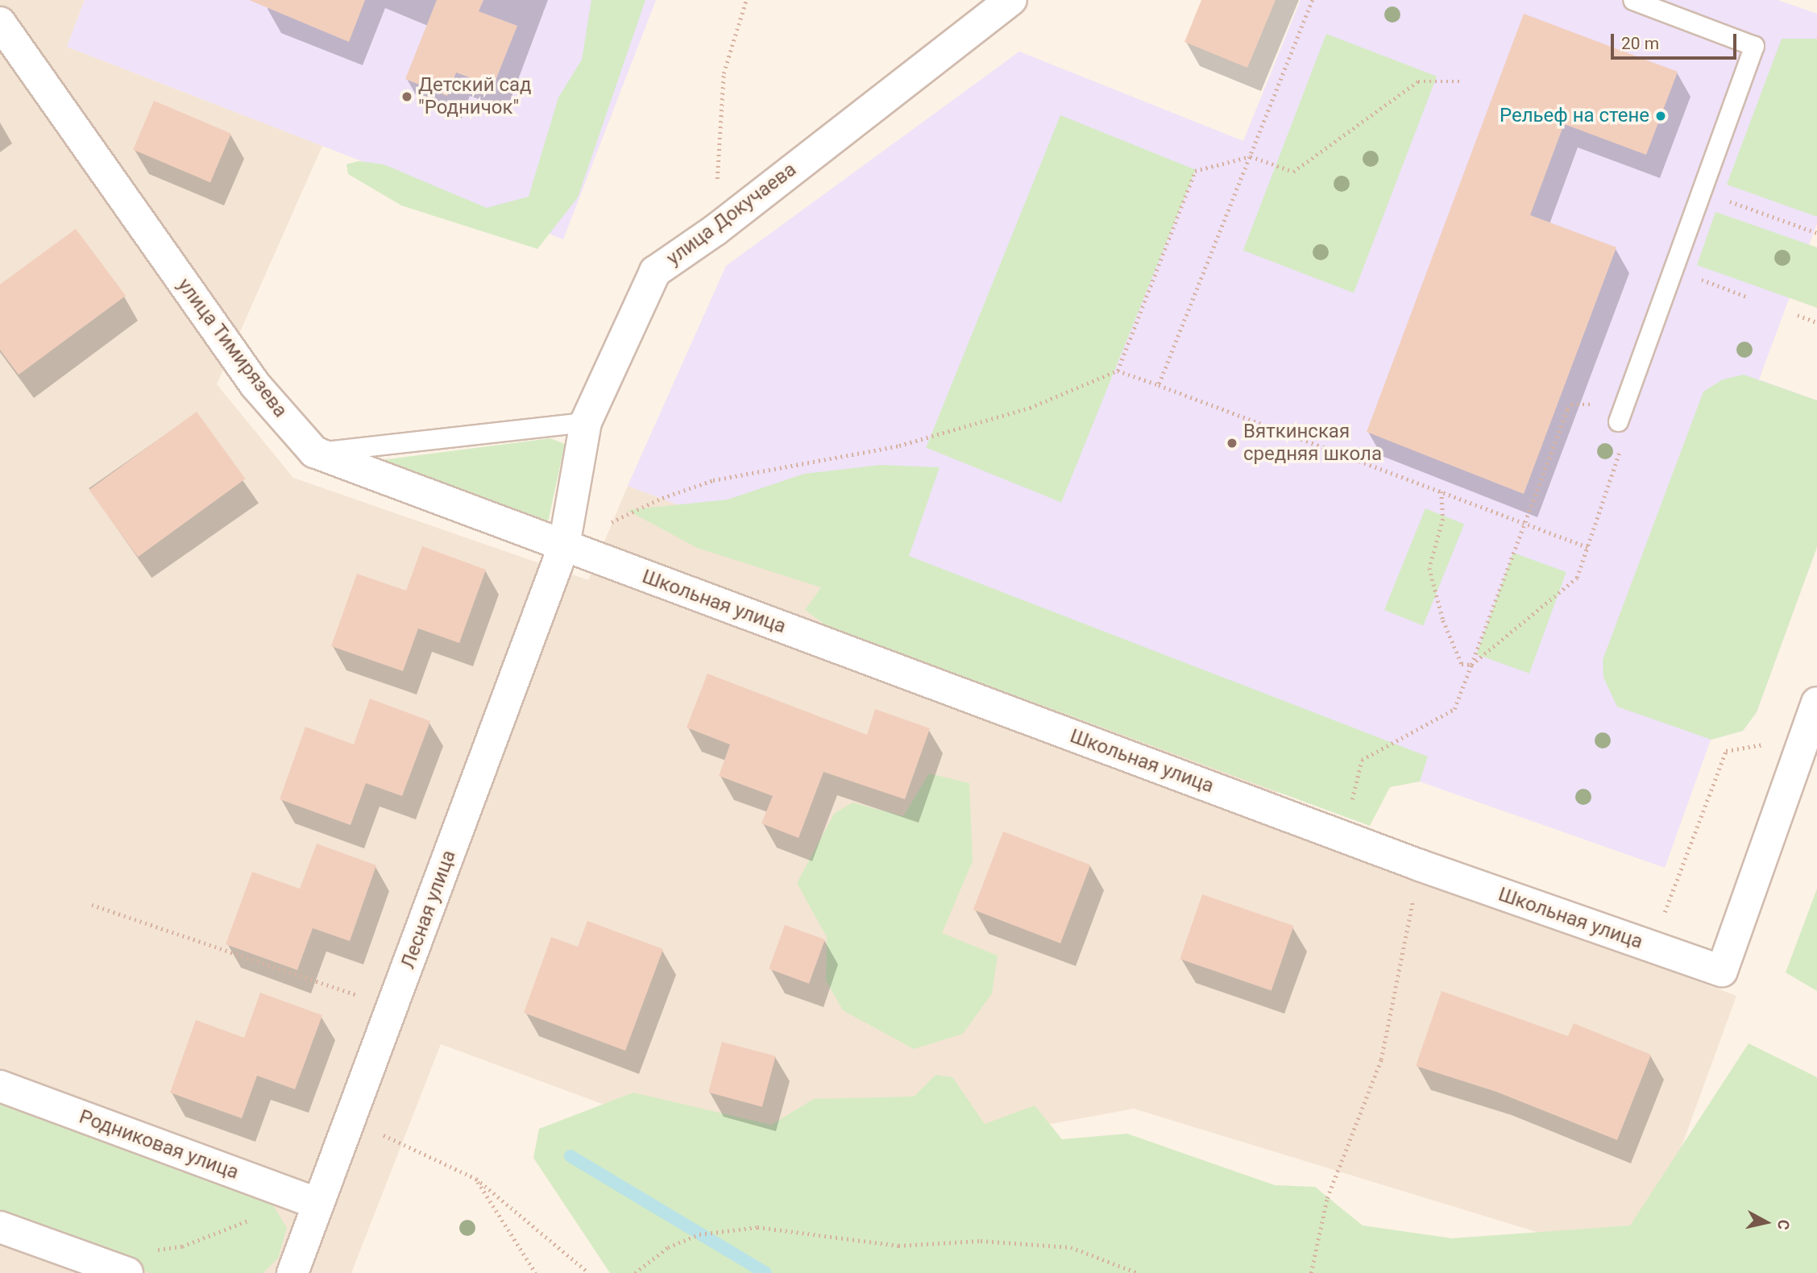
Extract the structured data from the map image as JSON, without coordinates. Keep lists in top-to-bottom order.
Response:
{
  "streets": {
    "street": [
      "улица Докучаева",
      "улица Тимирязева",
      "Школьная улица",
      "Лесная улица",
      "Родниковая улица"
    ]
  },
  "crossings": [
    ["улица Докучаева", "улица Тимирязева"],
    ["улица Докучаева", "Школьная улица"],
    ["улица Докучаева", "Лесная улица"],
    ["улица Тимирязева", "Школьная улица"],
    ["улица Тимирязева", "Лесная улица"],
    ["Школьная улица", "Лесная улица"],
    ["Лесная улица", "Родниковая улица"]
  ],
  "places": ["Детский сад \"Родничок\"", "Рельеф на стене", "Вяткинская средняя школа"],
  "scale_bar": "20 m",
  "north": "right"
}
